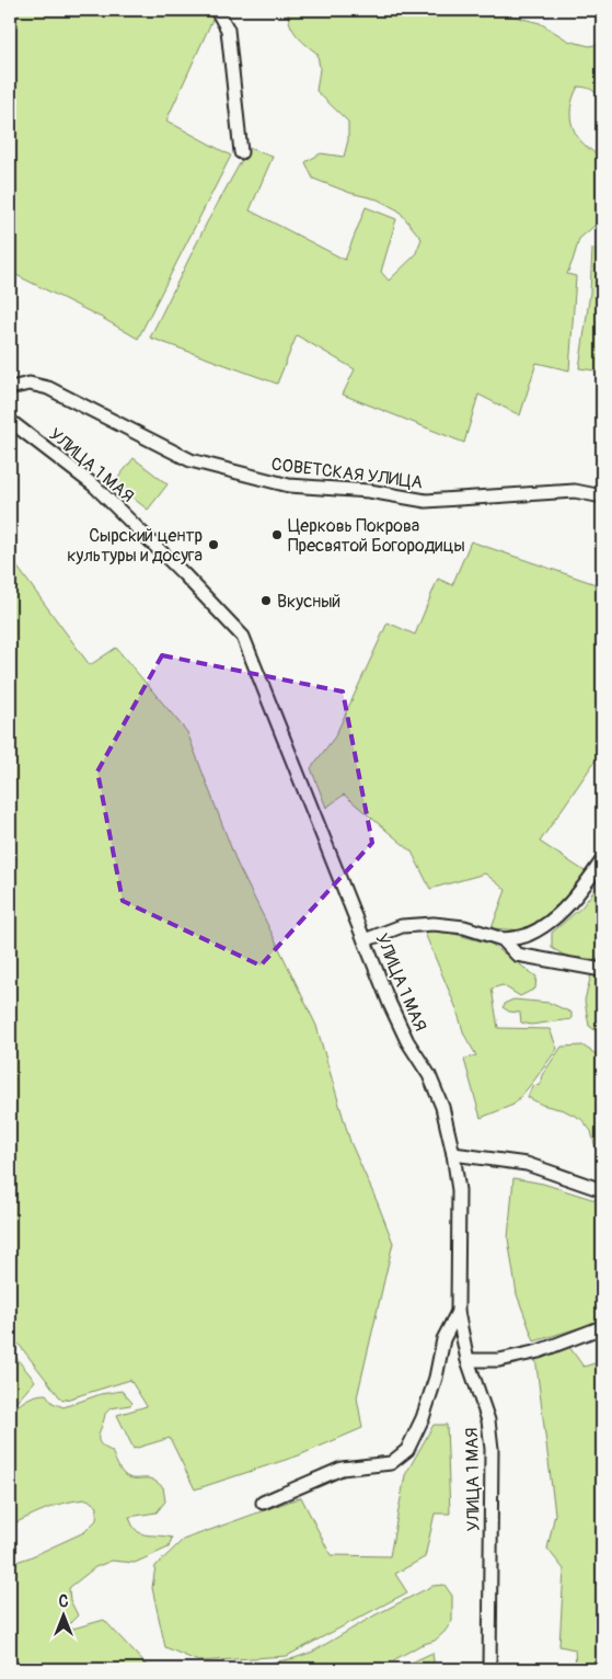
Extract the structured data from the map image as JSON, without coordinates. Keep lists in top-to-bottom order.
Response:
{
  "streets": {
    "street": ["УЛИЦА 1 МАЯ", "СОВЕТСКАЯ УЛИЦА"]
  },
  "places": ["Церковь Покрова Пресвятой Богородицы", "Сырский центр культуры и досуга", "Вкусный"],
  "north": "top"
}
